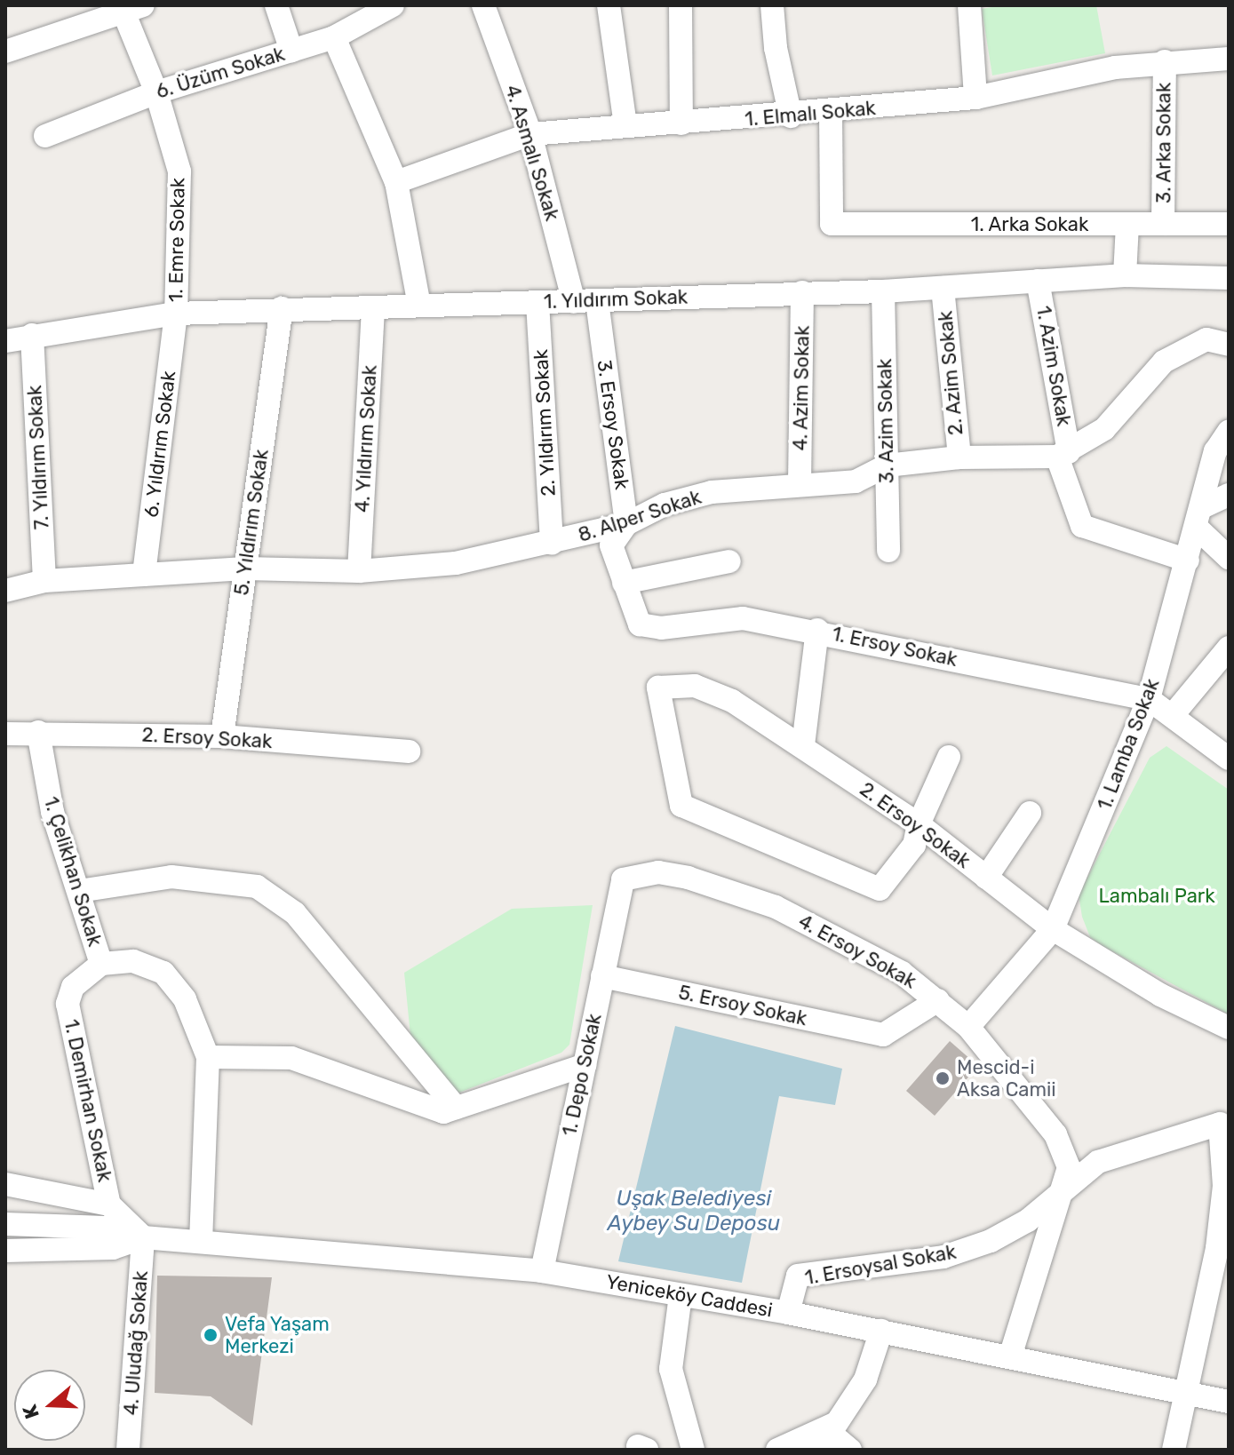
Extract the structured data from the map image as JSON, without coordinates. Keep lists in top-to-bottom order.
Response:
{
  "streets": {
    "street": [
      "6. Üzüm Sokak",
      "1. Elmalı Sokak",
      "3. Arka Sokak",
      "4. Asmalı Sokak",
      "1. Arka Sokak",
      "1. Emre Sokak",
      "1. Yıldırım Sokak",
      "1. Azim Sokak",
      "2. Azim Sokak",
      "4. Azim Sokak",
      "3. Azim Sokak",
      "2. Yıldırım Sokak",
      "3. Ersoy Sokak",
      "4. Yıldırım Sokak",
      "6. Yıldırım Sokak",
      "7. Yıldırım Sokak",
      "8. Alper Sokak",
      "5. Yıldırım Sokak",
      "1. Ersoy Sokak",
      "2. Ersoy Sokak",
      "1. Lamba Sokak",
      "1. Çelikhan Sokak",
      "4. Ersoy Sokak",
      "5. Ersoy Sokak",
      "1. Depo Sokak",
      "1. Demirhan Sokak",
      "1. Ersoysal Sokak",
      "Yeniceköy Caddesi",
      "4. Uludağ Sokak"
    ]
  },
  "crossings": [
    ["6. Üzüm Sokak", "1. Emre Sokak"],
    ["1. Elmalı Sokak", "3. Arka Sokak"],
    ["1. Elmalı Sokak", "4. Asmalı Sokak"],
    ["1. Elmalı Sokak", "1. Arka Sokak"],
    ["3. Arka Sokak", "1. Arka Sokak"],
    ["4. Asmalı Sokak", "1. Yıldırım Sokak"],
    ["4. Asmalı Sokak", "3. Ersoy Sokak"],
    ["1. Emre Sokak", "1. Yıldırım Sokak"],
    ["1. Emre Sokak", "6. Yıldırım Sokak"],
    ["1. Yıldırım Sokak", "1. Azim Sokak"],
    ["1. Yıldırım Sokak", "2. Azim Sokak"],
    ["1. Yıldırım Sokak", "4. Azim Sokak"],
    ["1. Yıldırım Sokak", "3. Azim Sokak"],
    ["1. Yıldırım Sokak", "2. Yıldırım Sokak"],
    ["1. Yıldırım Sokak", "3. Ersoy Sokak"],
    ["1. Yıldırım Sokak", "4. Yıldırım Sokak"],
    ["1. Yıldırım Sokak", "6. Yıldırım Sokak"],
    ["1. Yıldırım Sokak", "7. Yıldırım Sokak"],
    ["1. Yıldırım Sokak", "5. Yıldırım Sokak"],
    ["1. Azim Sokak", "8. Alper Sokak"],
    ["1. Azim Sokak", "1. Lamba Sokak"],
    ["2. Azim Sokak", "8. Alper Sokak"],
    ["4. Azim Sokak", "8. Alper Sokak"],
    ["3. Azim Sokak", "8. Alper Sokak"],
    ["2. Yıldırım Sokak", "8. Alper Sokak"],
    ["3. Ersoy Sokak", "8. Alper Sokak"],
    ["3. Ersoy Sokak", "1. Ersoy Sokak"],
    ["4. Yıldırım Sokak", "8. Alper Sokak"],
    ["6. Yıldırım Sokak", "8. Alper Sokak"],
    ["7. Yıldırım Sokak", "8. Alper Sokak"],
    ["8. Alper Sokak", "5. Yıldırım Sokak"],
    ["5. Yıldırım Sokak", "2. Ersoy Sokak"],
    ["1. Ersoy Sokak", "1. Lamba Sokak"],
    ["2. Ersoy Sokak", "1. Lamba Sokak"],
    ["2. Ersoy Sokak", "1. Çelikhan Sokak"],
    ["1. Lamba Sokak", "4. Ersoy Sokak"],
    ["1. Çelikhan Sokak", "1. Demirhan Sokak"],
    ["1. Çelikhan Sokak", "Yeniceköy Caddesi"],
    ["4. Ersoy Sokak", "5. Ersoy Sokak"],
    ["4. Ersoy Sokak", "1. Depo Sokak"],
    ["4. Ersoy Sokak", "1. Ersoysal Sokak"],
    ["4. Ersoy Sokak", "Yeniceköy Caddesi"],
    ["5. Ersoy Sokak", "1. Depo Sokak"],
    ["1. Depo Sokak", "Yeniceköy Caddesi"],
    ["1. Demirhan Sokak", "Yeniceköy Caddesi"],
    ["1. Demirhan Sokak", "4. Uludağ Sokak"],
    ["1. Ersoysal Sokak", "Yeniceköy Caddesi"],
    ["Yeniceköy Caddesi", "4. Uludağ Sokak"]
  ],
  "water": ["Uşak Belediyesi Aybey Su Deposu"],
  "parks": ["Lambalı Park"],
  "places": ["Mescid-i Aksa Camii", "Vefa Yaşam Merkezi"],
  "north": "left"
}
